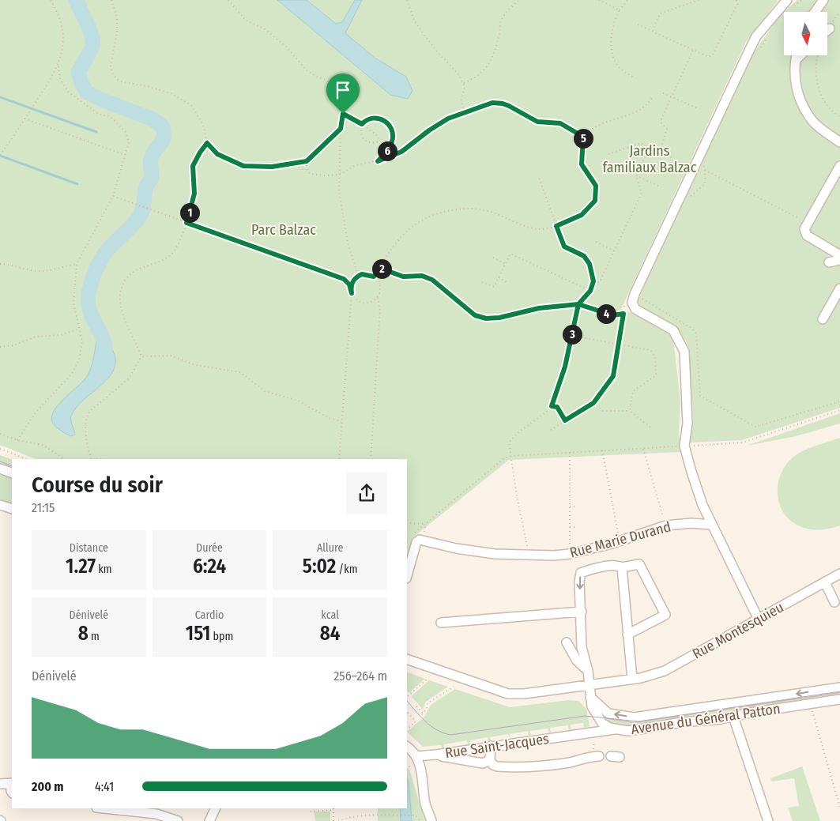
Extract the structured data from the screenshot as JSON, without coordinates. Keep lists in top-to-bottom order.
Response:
{
  "streets": {
    "street": [
      "Rue Marie Durand",
      "Rue Montesquieu",
      "Avenue du Général Patton",
      "Rue Saint-Jacques"
    ]
  },
  "crossings": [
    ["Rue Montesquieu", "Avenue du Général Patton"],
    ["Avenue du Général Patton", "Rue Saint-Jacques"]
  ],
  "parks": ["Jardins familiaux Balzac", "Parc Balzac"],
  "north": "bottom",
  "page": {
    "pins": [
      "5",
      "6",
      "1",
      "2",
      "4",
      "3"
    ],
    "heading": ["Course du soir", "21:15"],
    "stats": [
      ["Distance", "1.27 km"],
      ["Durée", "6:24"],
      ["Allure", "5:02 /km"],
      ["Dénivelé", "8 m"],
      ["Cardio", "151 bpm"],
      ["kcal", "84"]
    ],
    "chart": ["Dénivelé", "256–264 m"],
    "list": [
      {
        "name": "200 m",
        "note": "4:41"
      }
    ]
  }
}
